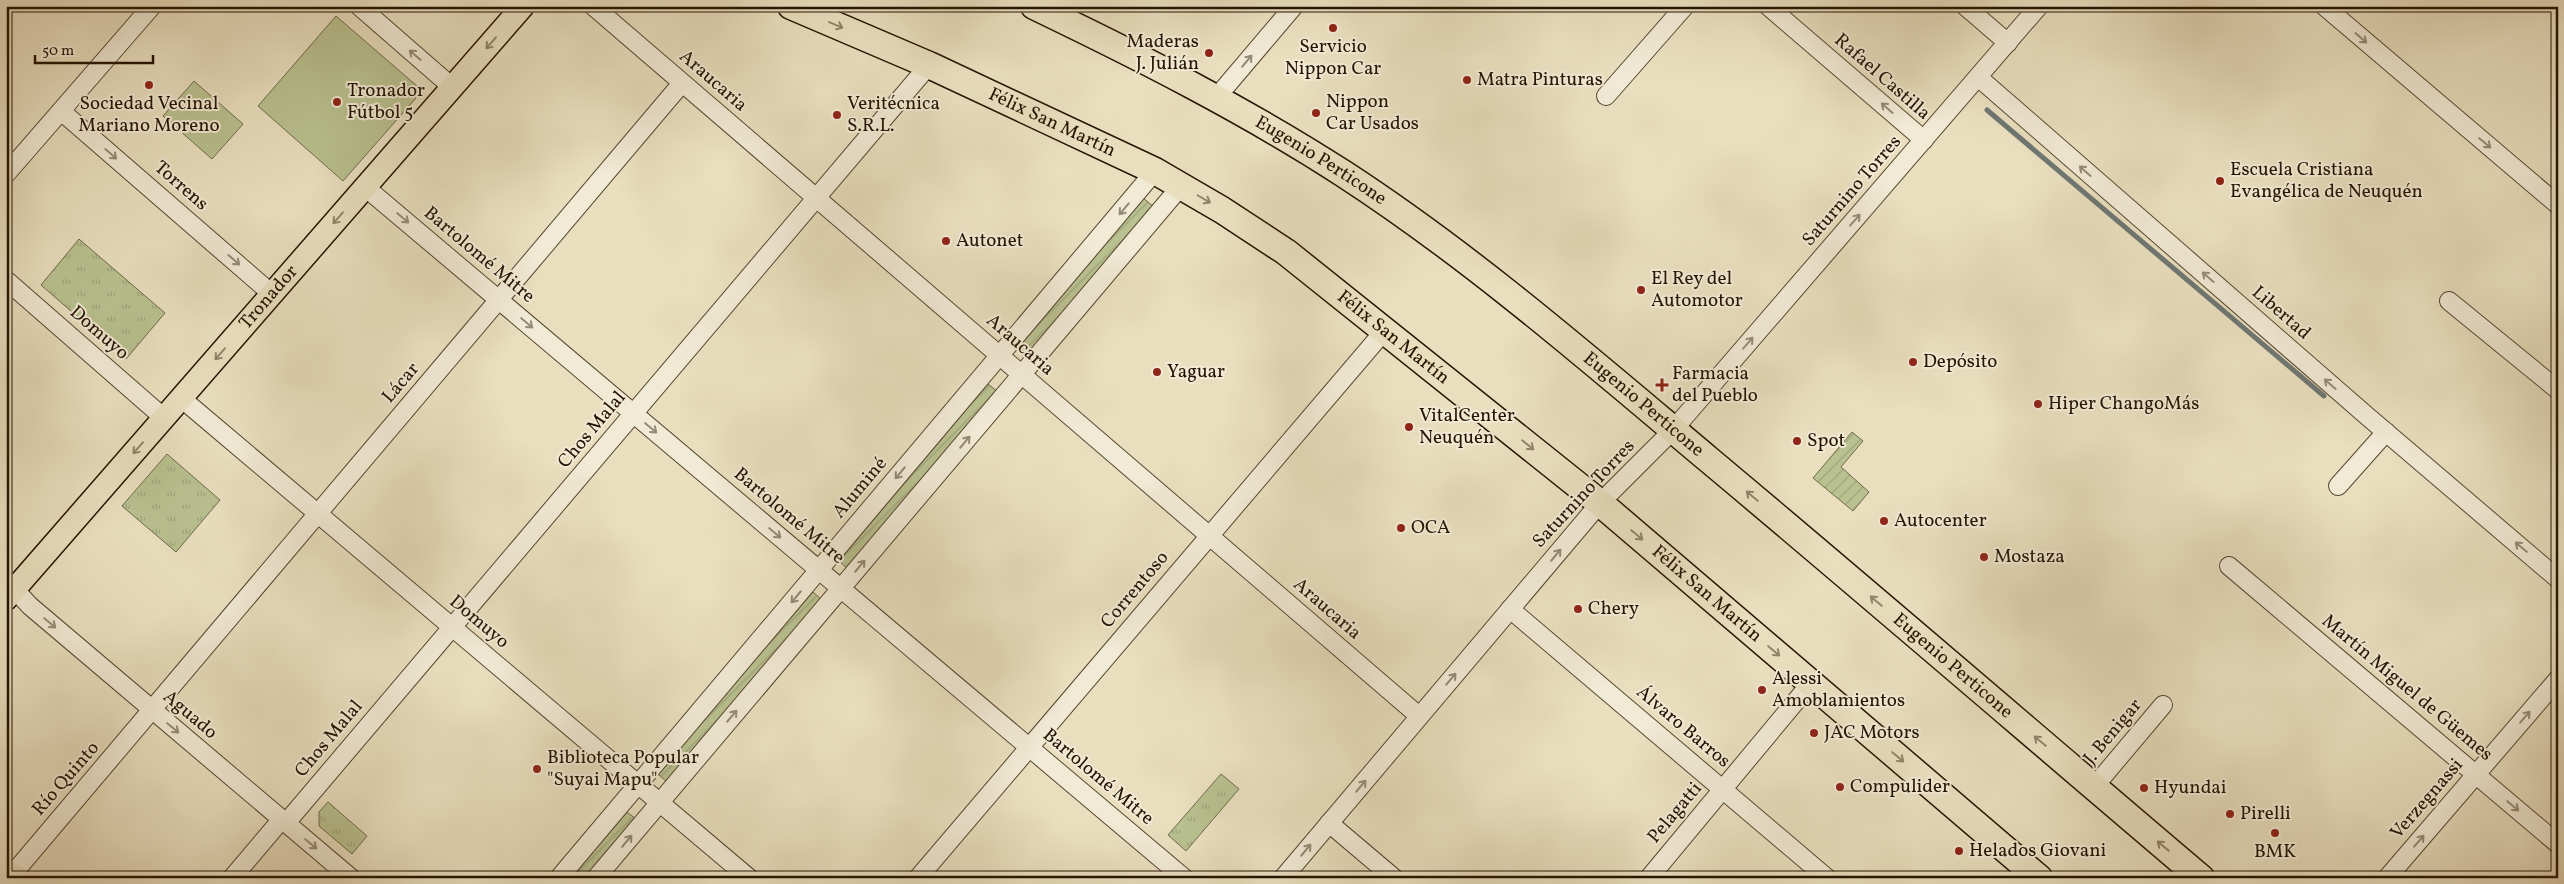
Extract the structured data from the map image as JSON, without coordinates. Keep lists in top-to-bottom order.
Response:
{
  "streets": {
    "highway": ["Félix San Martín", "Eugenio Perticone"],
    "main road": ["Tronador"],
    "street": [
      "Rafael Castilla",
      "Araucaria",
      "Torrens",
      "Saturnino Torres",
      "Bartolomé Mitre",
      "Libertad",
      "Domuyo",
      "Lácar",
      "Chos Malal",
      "Aluminé",
      "Correntoso",
      "Martín Miguel de Güemes",
      "Aguado",
      "Álvaro Barros",
      "J. Benigar",
      "Río Quinto",
      "Verzegnassi",
      "Pelagatti"
    ]
  },
  "crossings": [
    ["Rafael Castilla", "Saturnino Torres"],
    ["Araucaria", "Saturnino Torres"],
    ["Araucaria", "Lácar"],
    ["Araucaria", "Chos Malal"],
    ["Araucaria", "Aluminé"],
    ["Araucaria", "Correntoso"],
    ["Félix San Martín", "Saturnino Torres"],
    ["Félix San Martín", "Chos Malal"],
    ["Félix San Martín", "Aluminé"],
    ["Félix San Martín", "Correntoso"],
    ["Félix San Martín", "Pelagatti"],
    ["Eugenio Perticone", "Saturnino Torres"],
    ["Eugenio Perticone", "J. Benigar"],
    ["Torrens", "Tronador"],
    ["Saturnino Torres", "Libertad"],
    ["Saturnino Torres", "Álvaro Barros"],
    ["Bartolomé Mitre", "Tronador"],
    ["Bartolomé Mitre", "Lácar"],
    ["Bartolomé Mitre", "Chos Malal"],
    ["Bartolomé Mitre", "Aluminé"],
    ["Bartolomé Mitre", "Correntoso"],
    ["Tronador", "Domuyo"],
    ["Tronador", "Aguado"],
    ["Domuyo", "Lácar"],
    ["Domuyo", "Chos Malal"],
    ["Domuyo", "Aluminé"],
    ["Lácar", "Aguado"],
    ["Lácar", "Río Quinto"],
    ["Chos Malal", "Aguado"],
    ["Martín Miguel de Güemes", "Verzegnassi"],
    ["Aguado", "Río Quinto"],
    ["Álvaro Barros", "Pelagatti"]
  ],
  "one_way": [
    "Rafael Castilla",
    "Félix San Martín",
    "Eugenio Perticone",
    "Torrens",
    "Saturnino Torres",
    "Bartolomé Mitre",
    "Tronador",
    "Libertad",
    "Aguado",
    "Verzegnassi"
  ],
  "places": {
    "other": [
      "Servicio Nippon Car",
      "Maderas J. Julián",
      "Matra Pinturas",
      "Sociedad Vecinal Mariano Moreno",
      "Tronador Fútbol 5",
      "Nippon Car Usados",
      "Veritécnica S.R.L.",
      "Escuela Cristiana Evangélica de Neuquén",
      "Autonet",
      "El Rey del Automotor",
      "Depósito",
      "Yaguar",
      "Hiper ChangoMás",
      "VitalCenter Neuquén",
      "Spot",
      "Autocenter",
      "OCA",
      "Mostaza",
      "Chery",
      "Alessi Amoblamientos",
      "JAC Motors",
      "Biblioteca Popular \"Suyai Mapu\"",
      "Compulider",
      "Hyundai",
      "Pirelli",
      "BMK",
      "Helados Giovani"
    ],
    "health": ["Farmacia del Pueblo"]
  },
  "scale_bar": "50 m"
}
